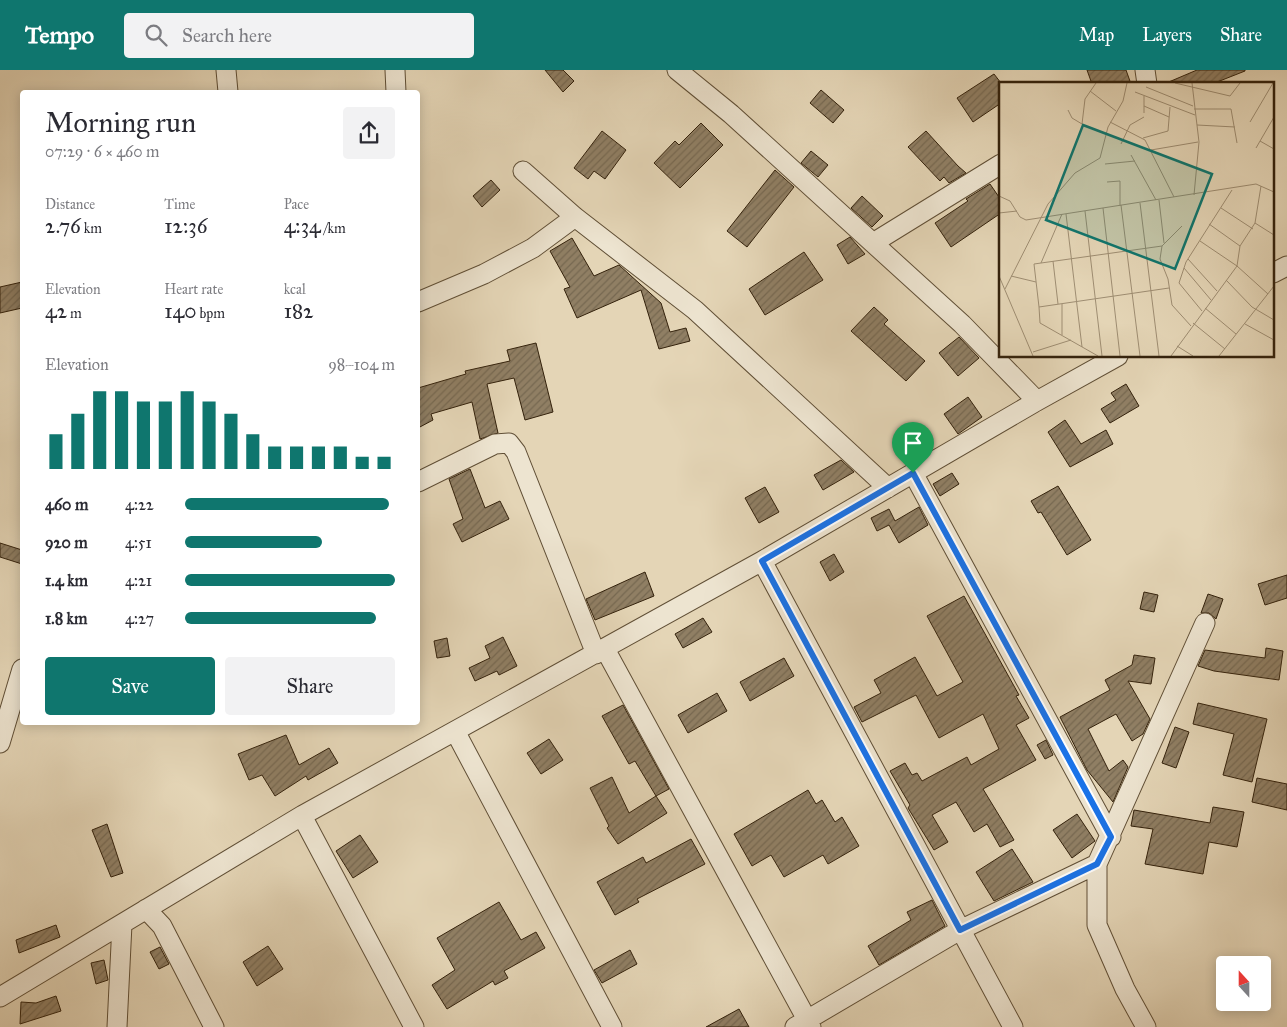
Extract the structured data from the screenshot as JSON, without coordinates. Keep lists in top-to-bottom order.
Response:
{
  "north": "top",
  "page": {
    "header": "Tempo",
    "search": "Search here",
    "nav": ["Map", "Layers", "Share"],
    "heading": ["Morning run", "07:29 · 6 × 460 m"],
    "stats": [
      ["Distance", "2.76 km"],
      ["Time", "12:36"],
      ["Pace", "4:34 /km"],
      ["Elevation", "42 m"],
      ["Heart rate", "140 bpm"],
      ["kcal", "182"]
    ],
    "chart": ["Elevation", "98–104 m"],
    "list": [
      {
        "name": "460 m",
        "note": "4:22"
      },
      {
        "name": "920 m",
        "note": "4:51"
      },
      {
        "name": "1.4 km",
        "note": "4:21"
      },
      {
        "name": "1.8 km",
        "note": "4:27"
      }
    ],
    "buttons": ["Save", "Share"]
  }
}
